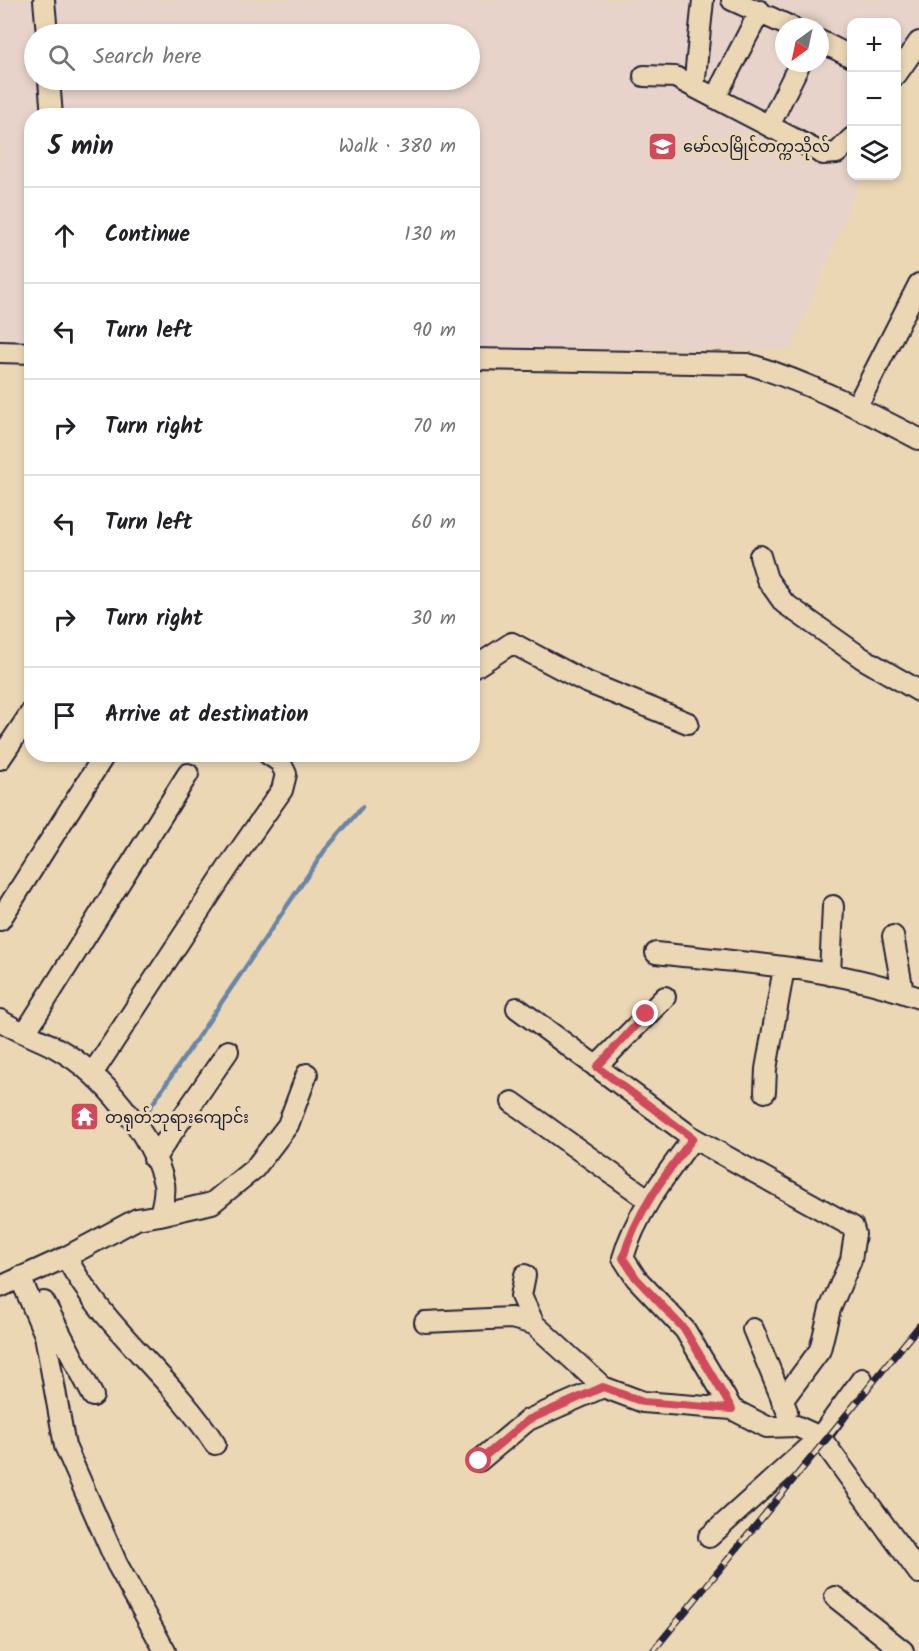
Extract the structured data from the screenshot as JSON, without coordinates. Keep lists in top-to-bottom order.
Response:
{
  "places": {
    "school or university": ["မော်လမြိုင်တက္ကသိုလ်"],
    "temple": ["တရုတ်ဘုရားကျောင်း"]
  },
  "north": "bottom left",
  "page": {
    "map_buttons": ["+", "−"],
    "search": "Search here",
    "heading": ["5 min", "Walk · 380 m"],
    "list": [
      ["Continue", "130 m"],
      ["Turn left", "90 m"],
      ["Turn right", "70 m"],
      ["Turn left", "60 m"],
      ["Turn right", "30 m"],
      "Arrive at destination"
    ]
  }
}
